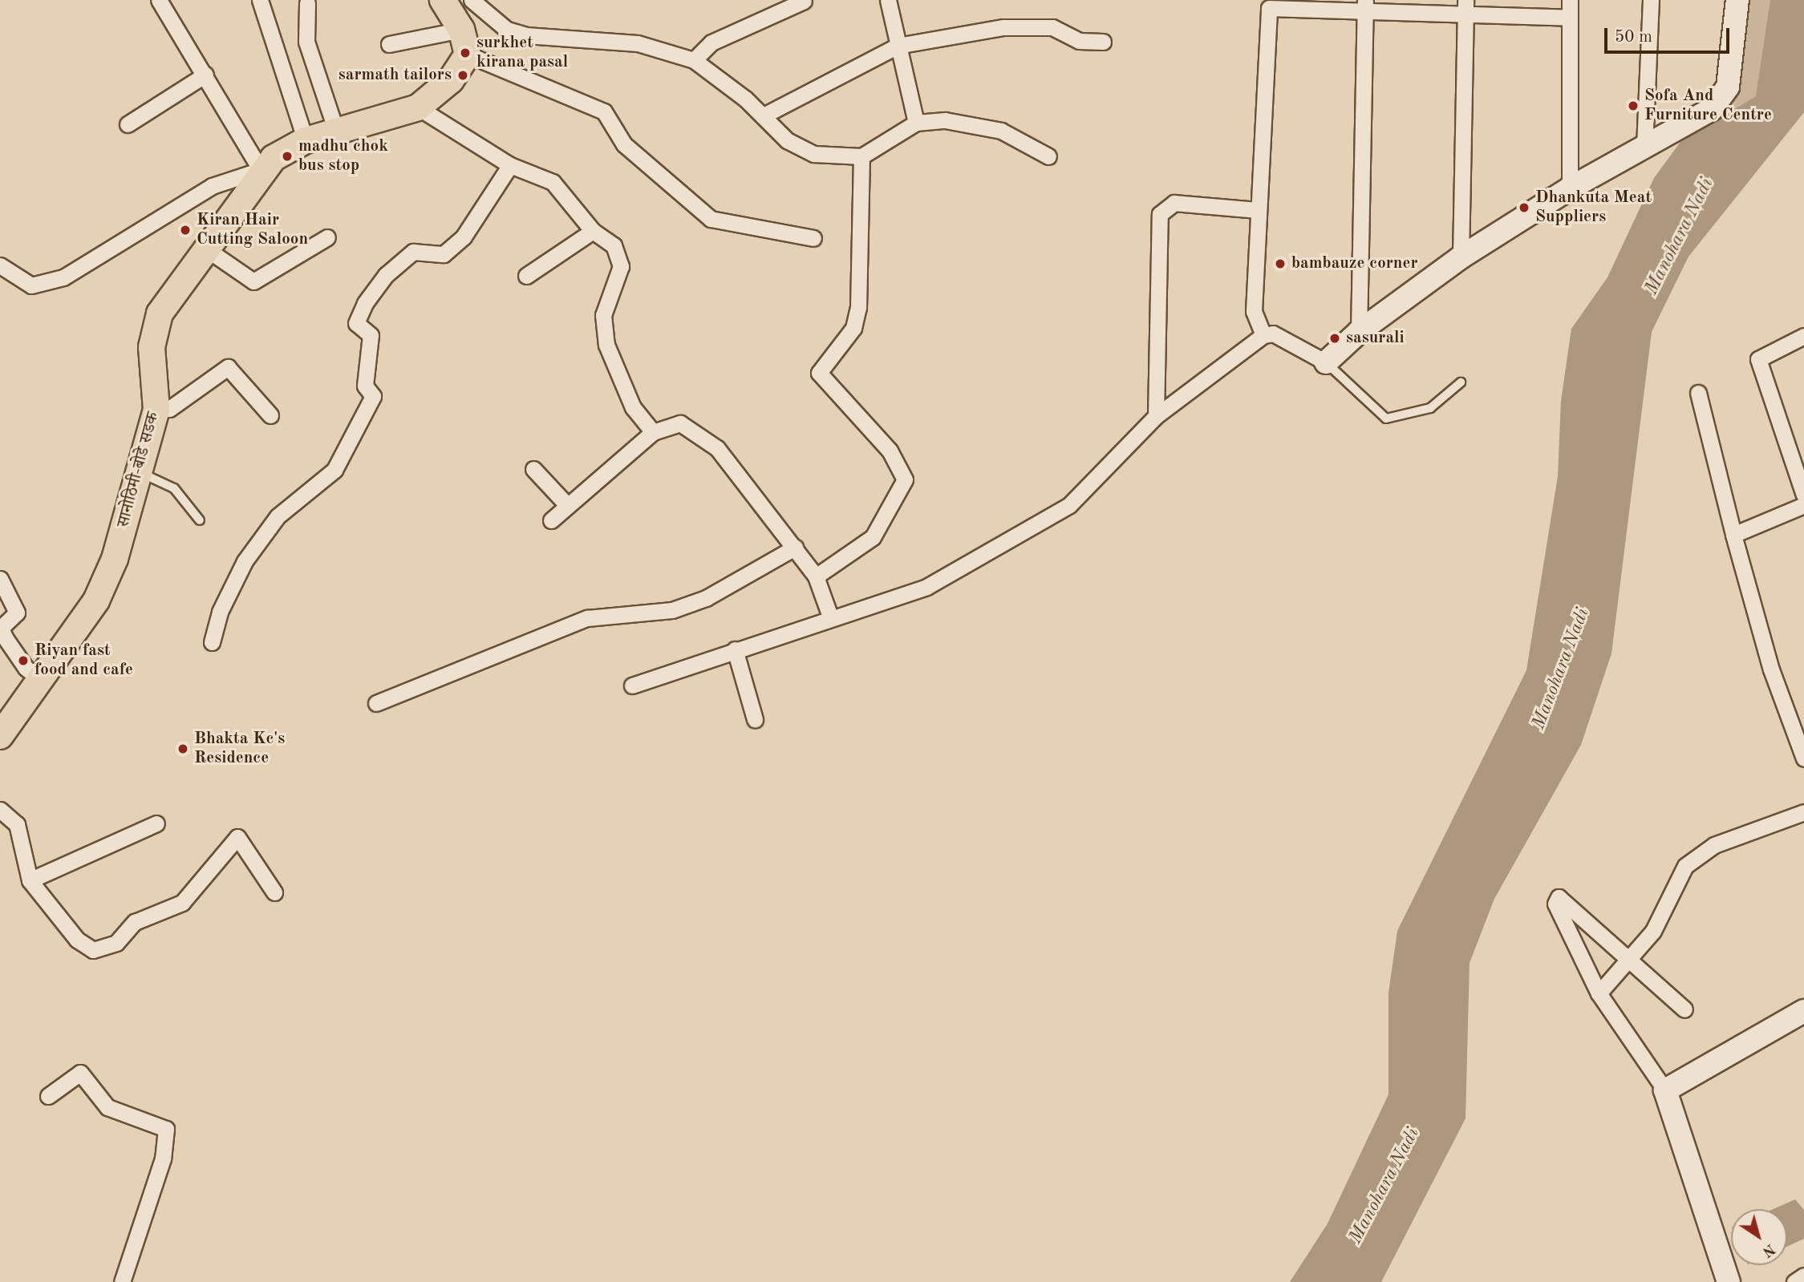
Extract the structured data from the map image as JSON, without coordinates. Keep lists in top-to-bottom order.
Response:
{
  "streets": {
    "main road": ["सानोठिमी-बोडे सडक"]
  },
  "water": ["Manohara Nadi"],
  "places": [
    "surkhet kirana pasal",
    "sarmath tailors",
    "Sofa And Furniture Centre",
    "madhu chok bus stop",
    "Dhankuta Meat Suppliers",
    "Kiran Hair Cutting Saloon",
    "bambauze corner",
    "sasurali",
    "Riyan fast food and cafe",
    "Bhakta Kc's Residence"
  ],
  "scale_bar": "50 m",
  "north": "bottom right"
}
